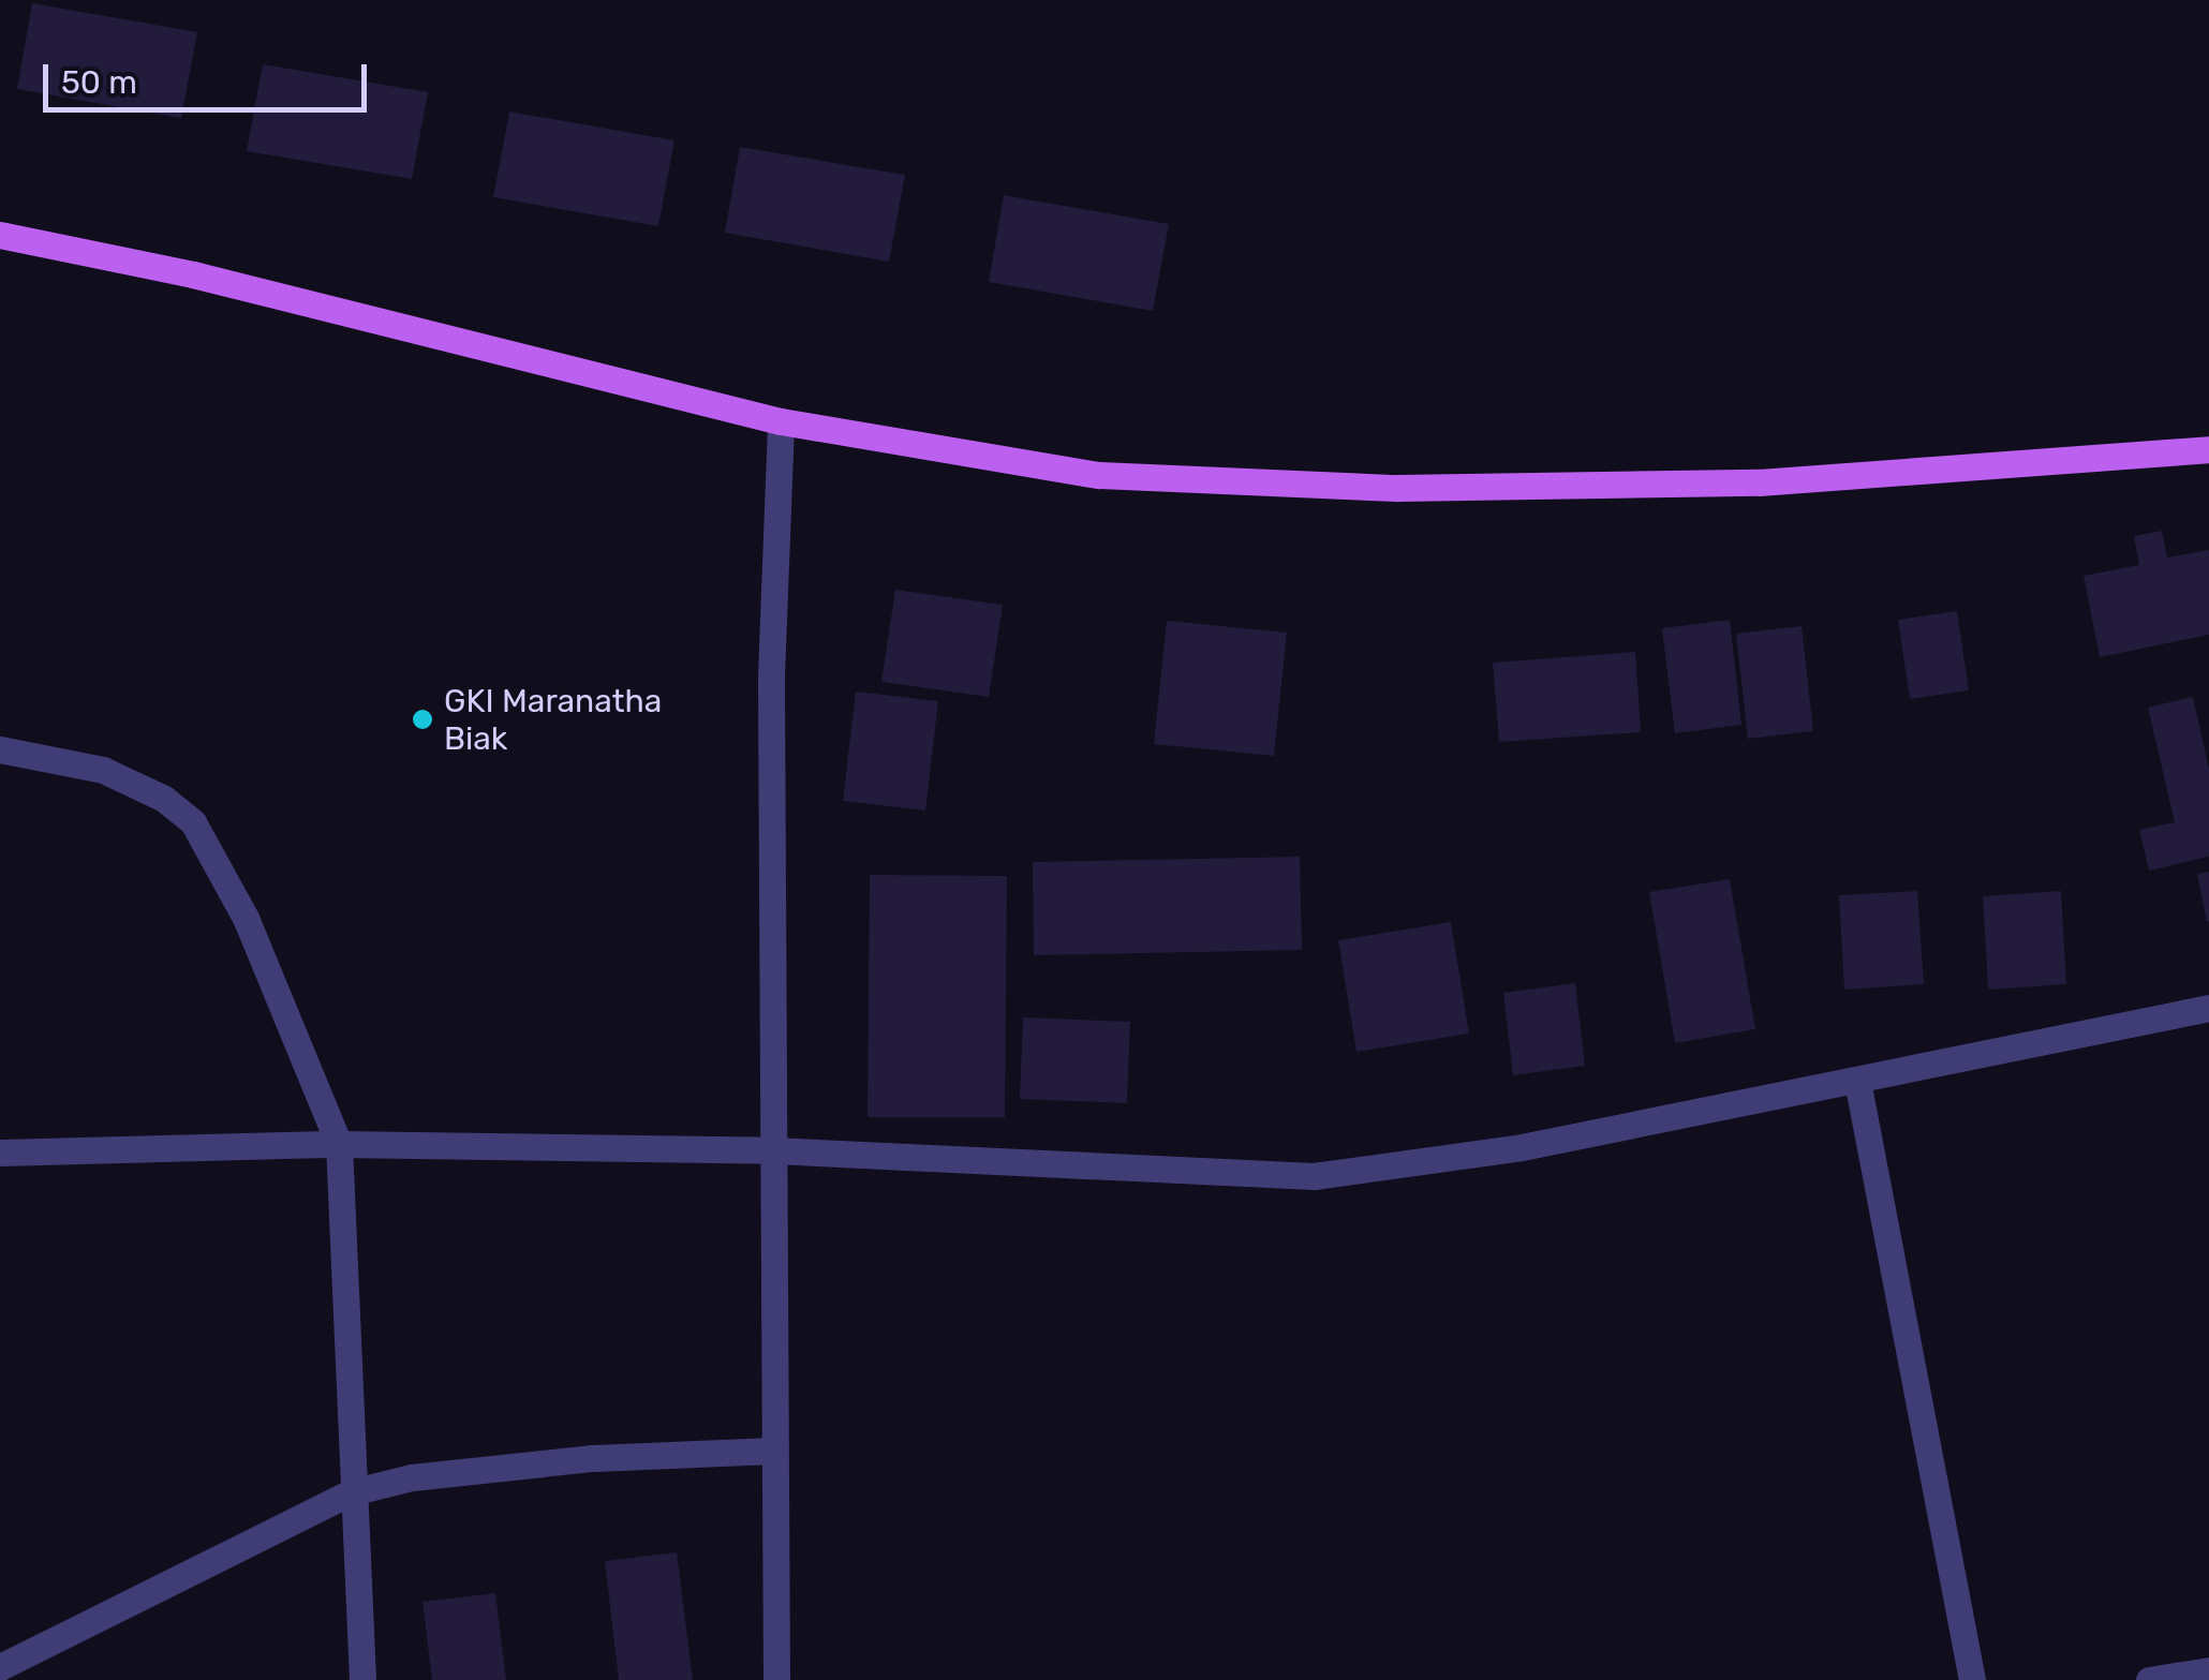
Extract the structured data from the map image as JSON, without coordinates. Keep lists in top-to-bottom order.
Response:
{
  "places": ["GKI Maranatha Biak"],
  "scale_bar": "50 m"
}
